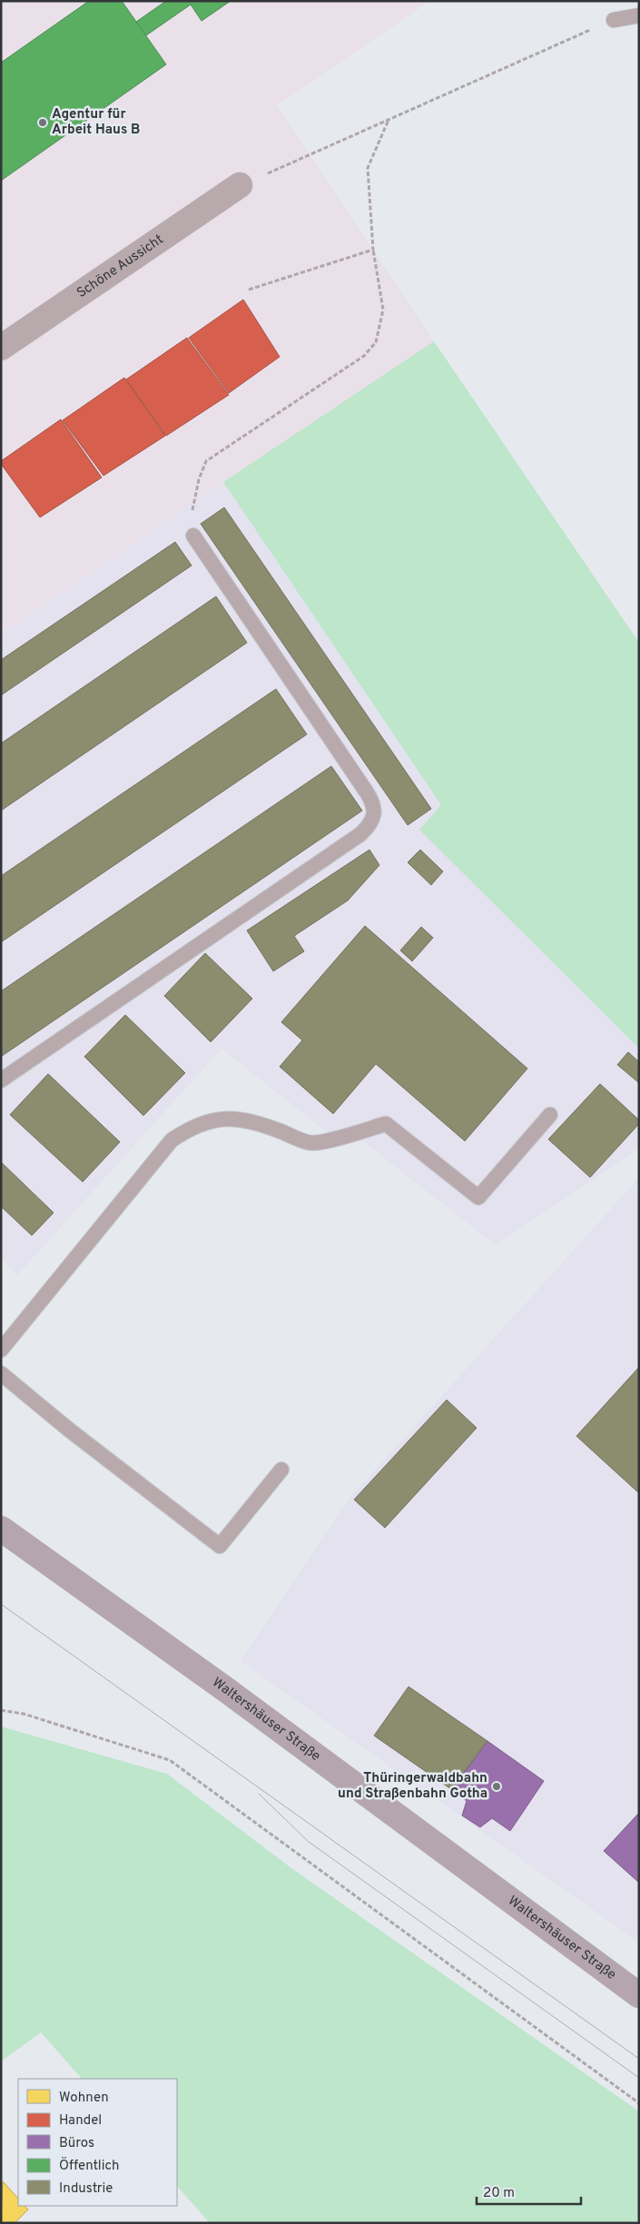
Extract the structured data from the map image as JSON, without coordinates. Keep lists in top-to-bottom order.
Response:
{
  "streets": {
    "main road": ["Waltershäuser Straße"],
    "street": ["Schöne Aussicht"]
  },
  "places": ["Agentur für Arbeit Haus B", "Thüringerwaldbahn und Straßenbahn Gotha"],
  "legend": [
    "Wohnen",
    "Handel",
    "Büros",
    "Öffentlich",
    "Industrie"
  ],
  "scale_bar": "20 m"
}
